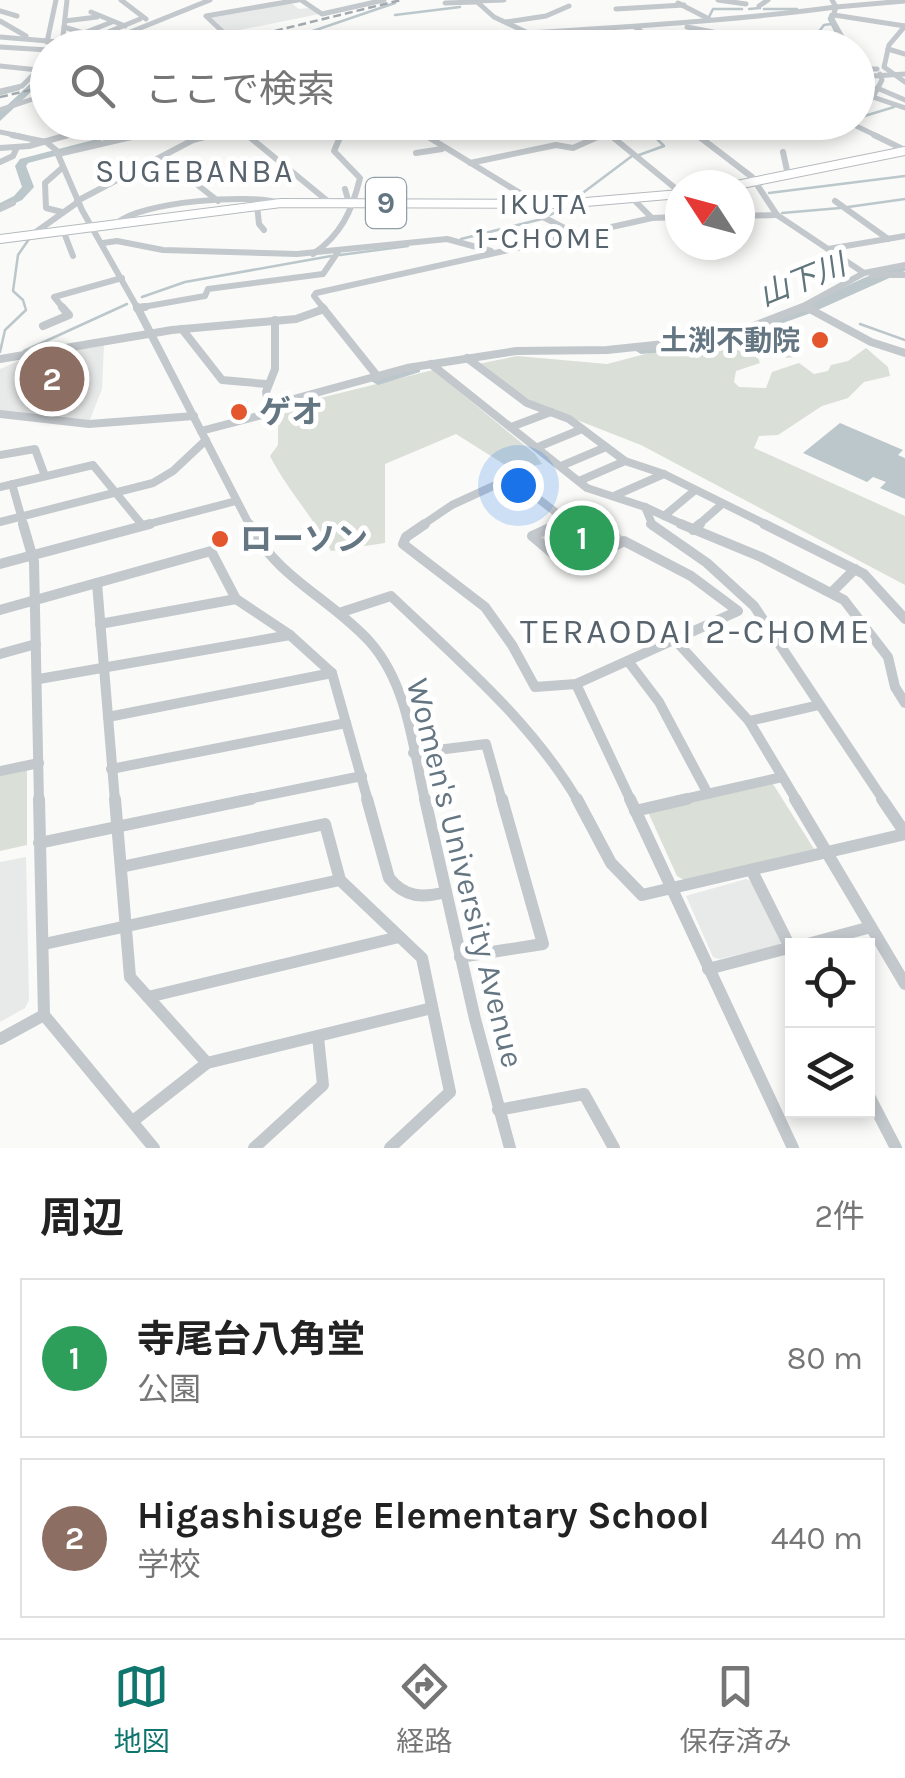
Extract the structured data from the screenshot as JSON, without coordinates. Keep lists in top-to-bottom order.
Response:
{
  "streets": {
    "main road": ["9"],
    "street": ["Women's University Avenue"]
  },
  "crossings": [
    ["9", "Women's University Avenue"]
  ],
  "districts": ["SUGEBANBA", "IKUTA 1-CHOME", "TERAODAI 2-CHOME"],
  "water": ["山下川"],
  "places": ["土渕不動院", "ゲオ", "ローソン"],
  "north": "top left",
  "page": {
    "search": "ここで検索",
    "pins": ["2", "1"],
    "heading": ["周辺", "2件"],
    "list": [
      {
        "mark": "1",
        "name": "寺尾台八角堂",
        "note": "公園",
        "value": "80 m"
      },
      {
        "mark": "2",
        "name": "Higashisuge Elementary School",
        "note": "学校",
        "value": "440 m"
      }
    ],
    "nav": ["地図", "経路", "保存済み"]
  }
}
